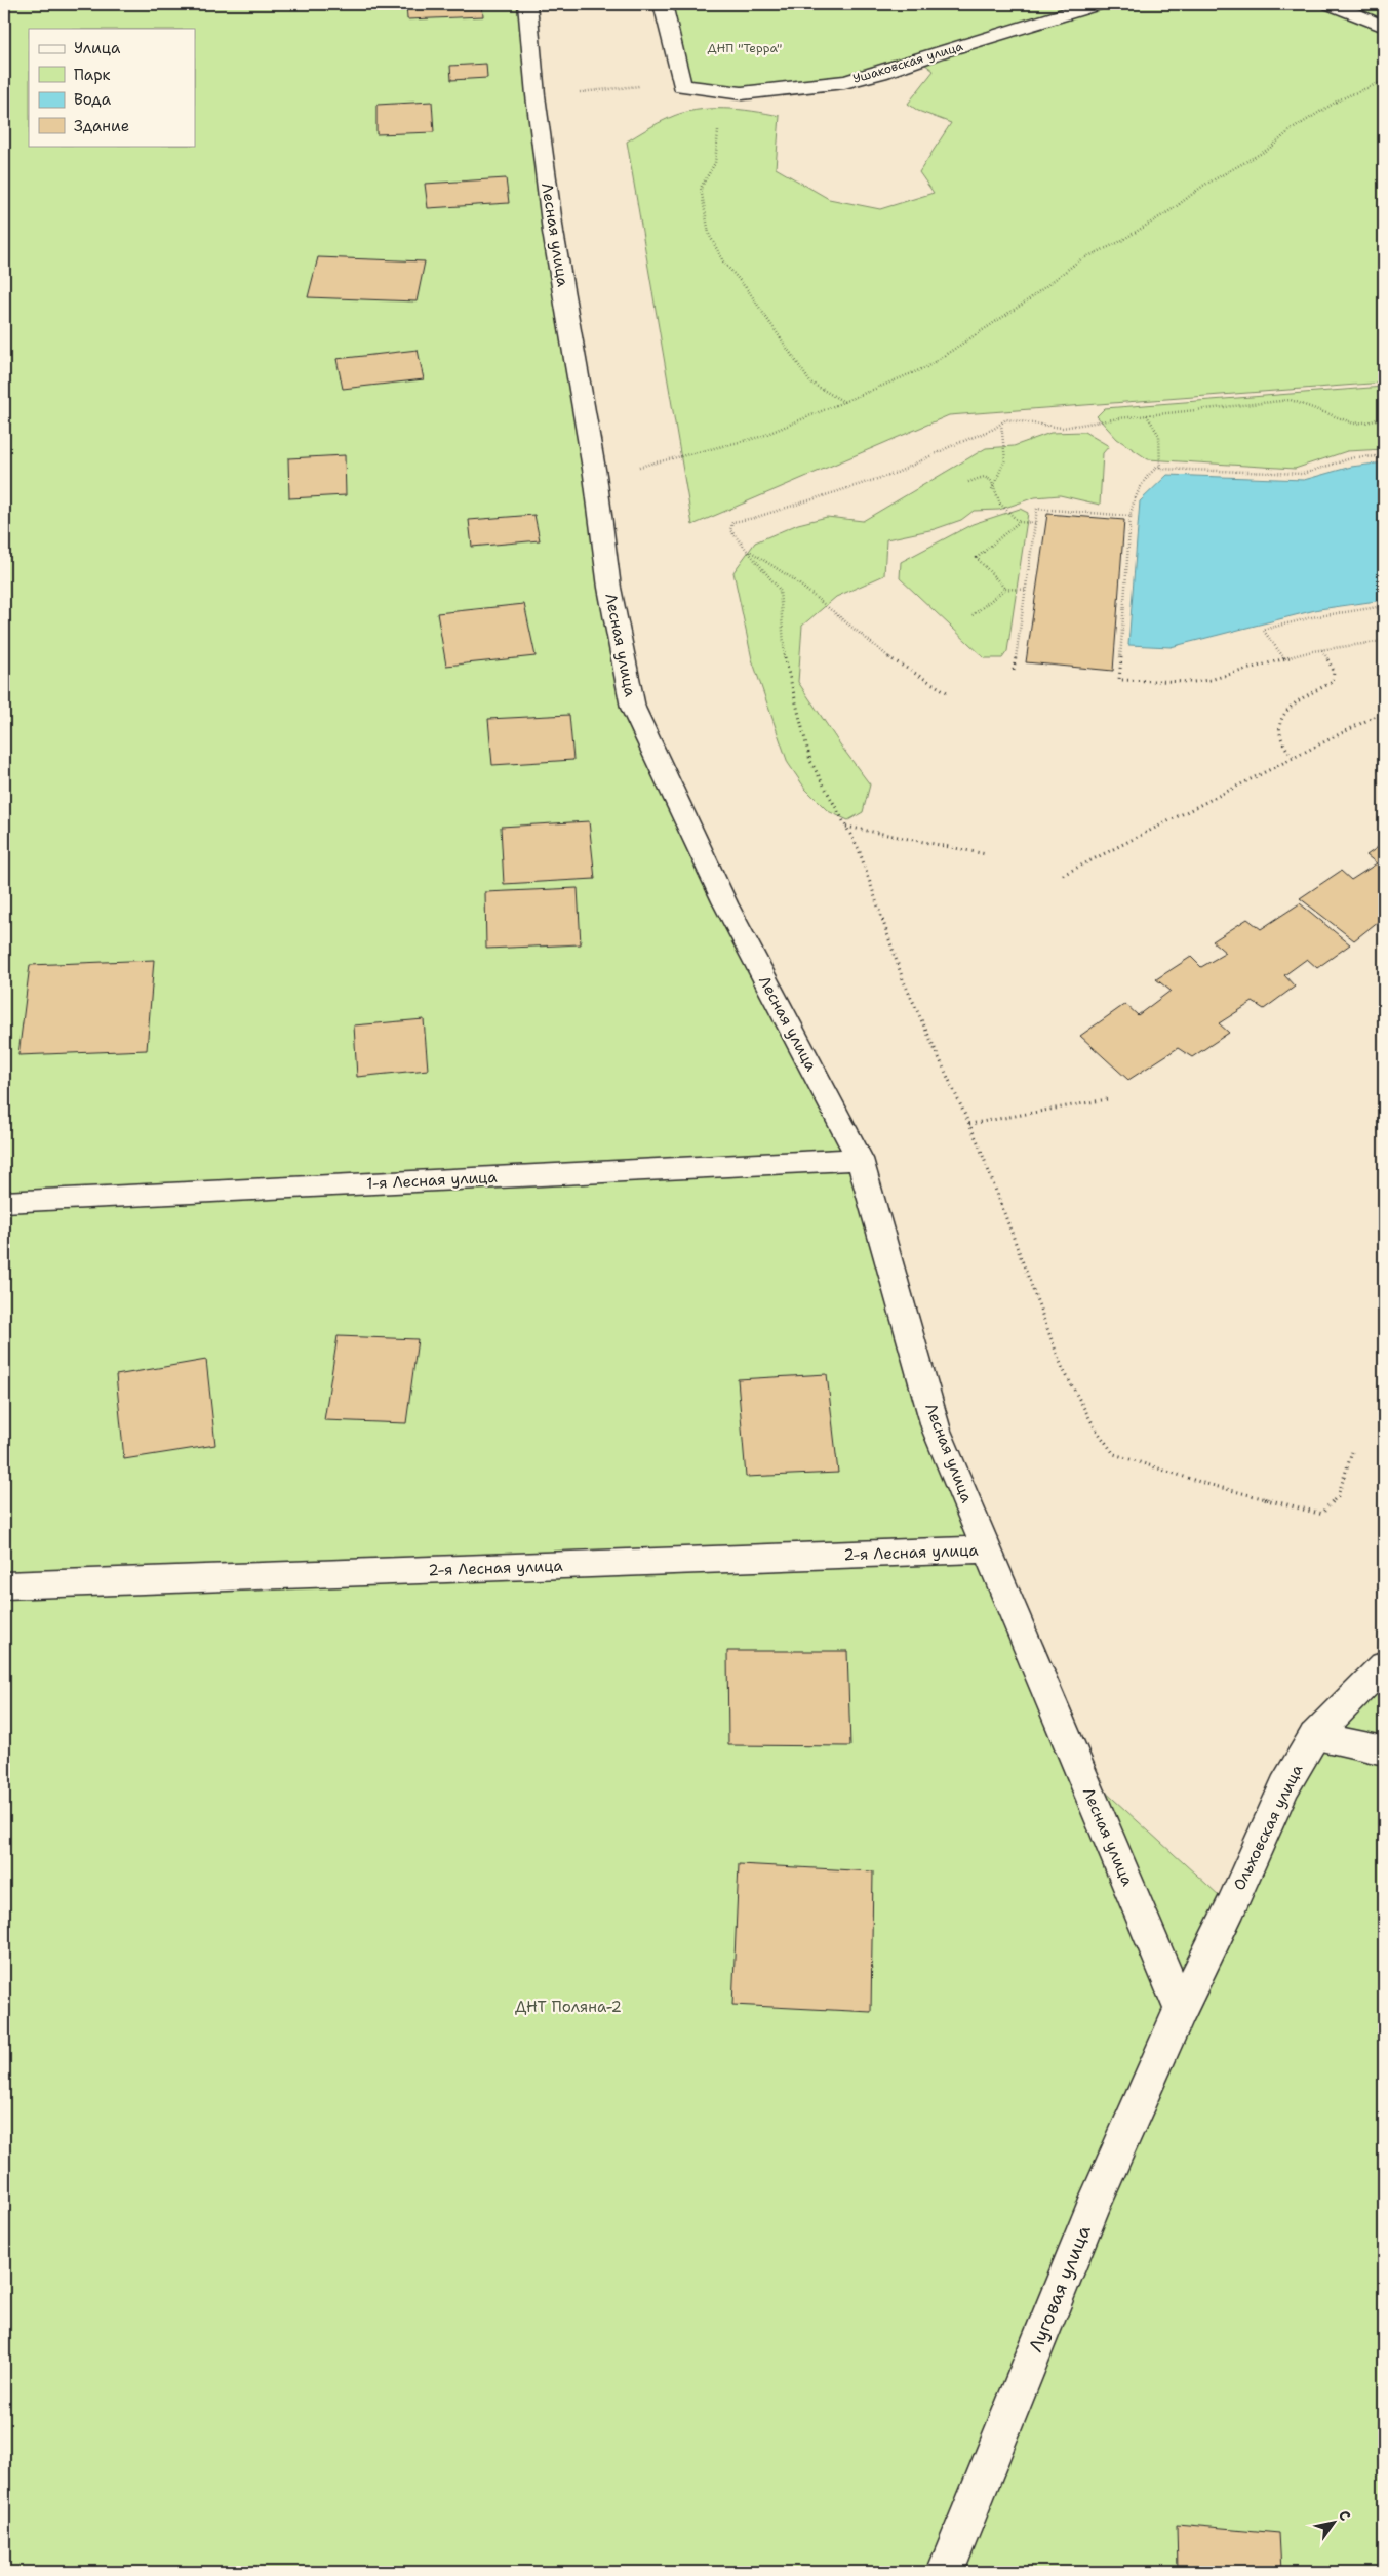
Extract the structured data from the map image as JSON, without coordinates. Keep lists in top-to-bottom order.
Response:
{
  "streets": {
    "street": [
      "Ушаковская улица",
      "Лесная улица",
      "1-я Лесная улица",
      "2-я Лесная улица",
      "Ольховская улица",
      "Луговая улица"
    ]
  },
  "crossings": [
    ["Лесная улица", "1-я Лесная улица"],
    ["Лесная улица", "2-я Лесная улица"],
    ["Лесная улица", "Ольховская улица"],
    ["Лесная улица", "Луговая улица"],
    ["Ольховская улица", "Луговая улица"]
  ],
  "parks": ["ДНП \"Терра\"", "ДНТ Поляна-2"],
  "legend": [
    "Улица",
    "Парк",
    "Вода",
    "Здание"
  ],
  "north": "top right"
}
